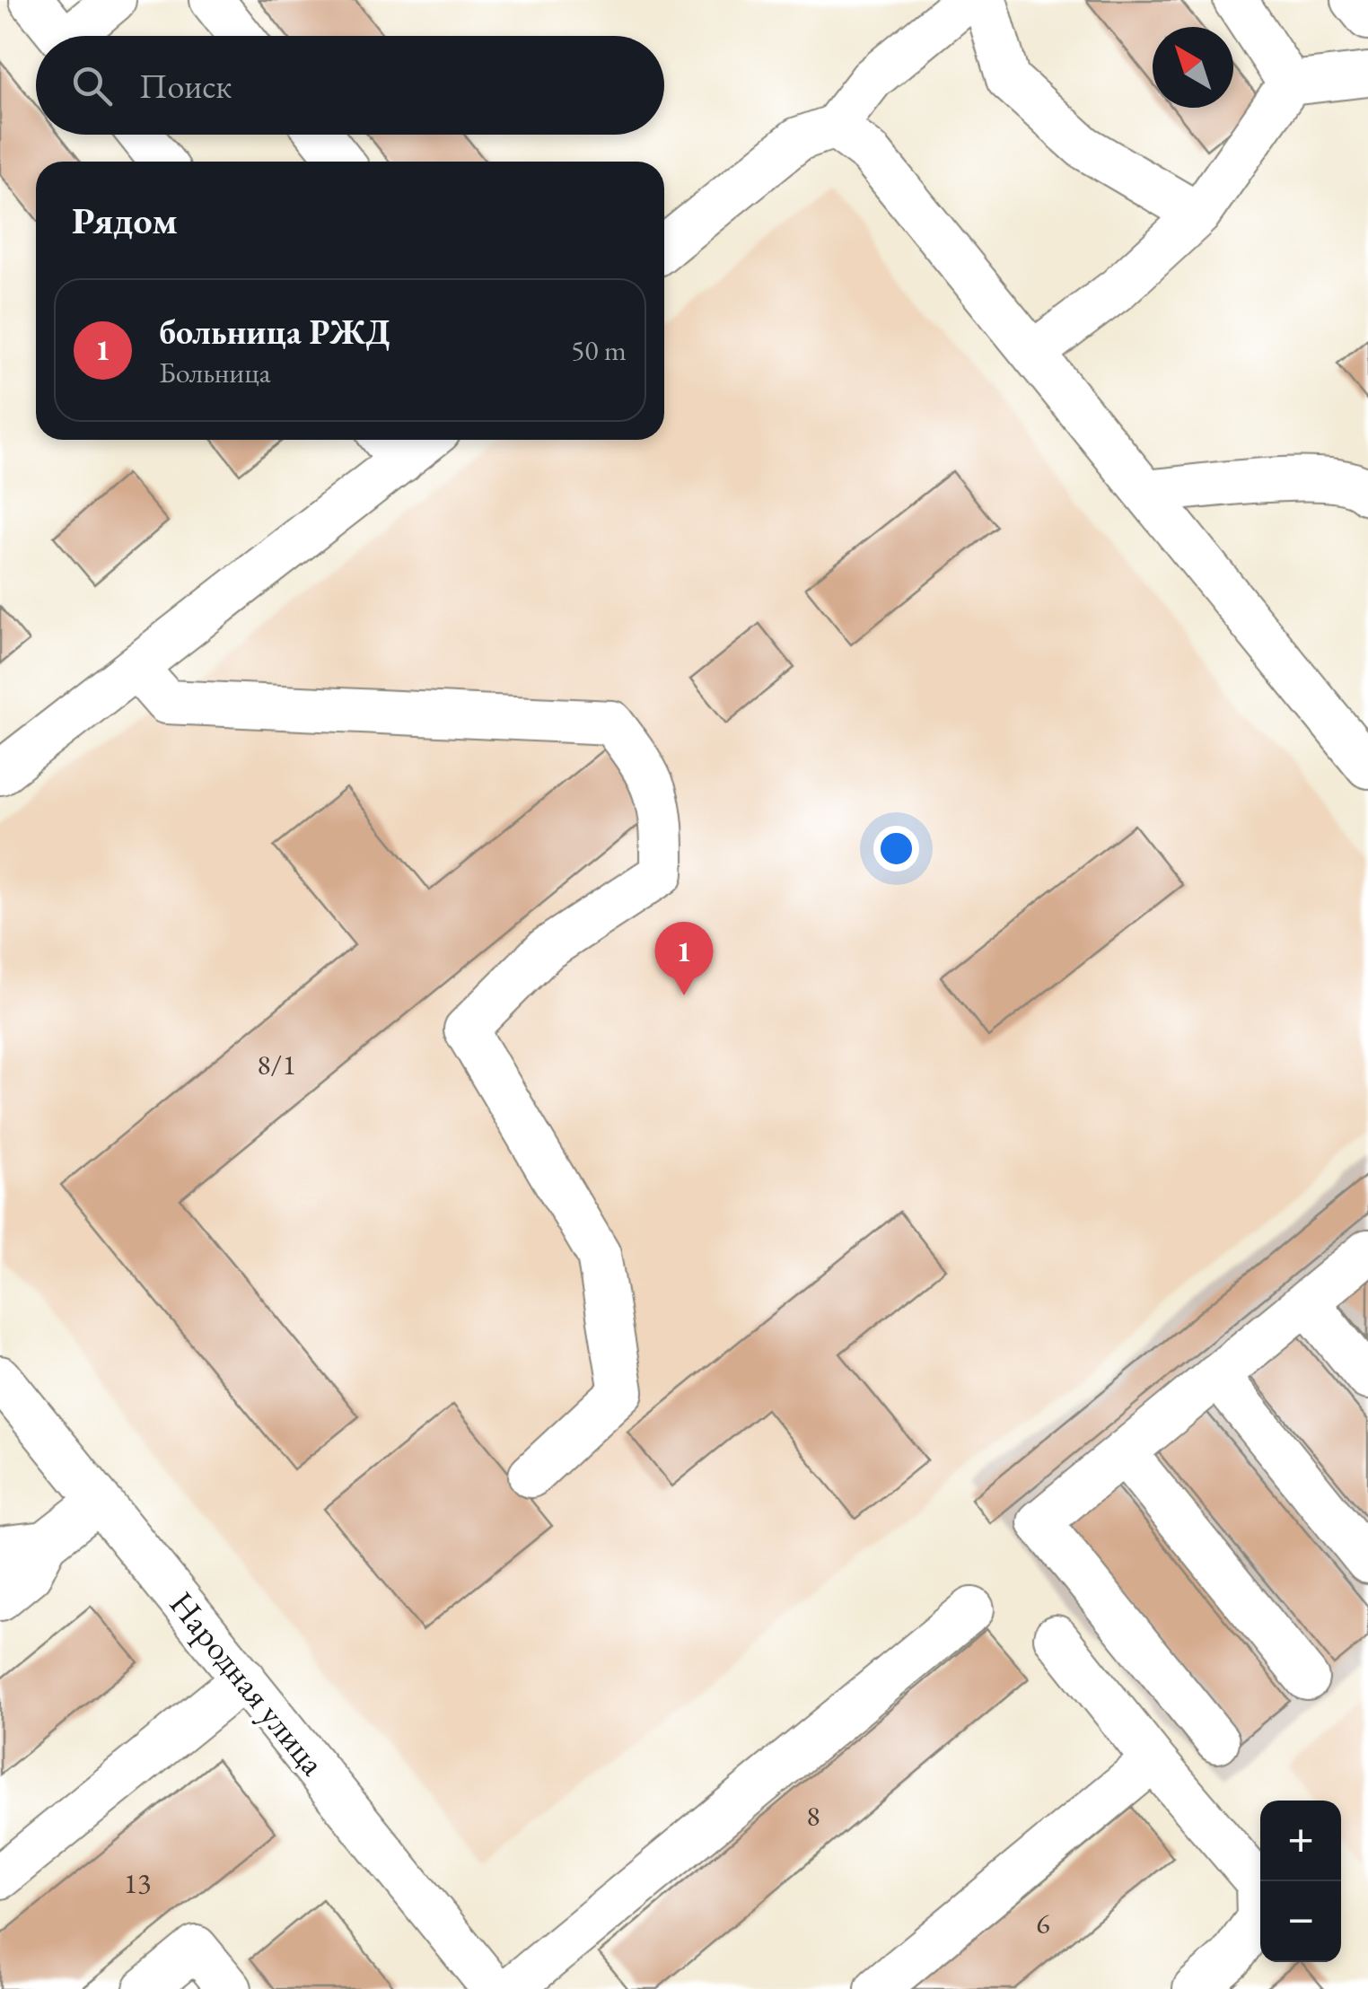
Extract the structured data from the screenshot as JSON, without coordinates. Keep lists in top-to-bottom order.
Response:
{
  "streets": {
    "street": ["Народная улица"]
  },
  "house_numbers": [
    "8/1",
    "8",
    "13",
    "6"
  ],
  "north": "top left",
  "page": {
    "search": "Поиск",
    "heading": "Рядом",
    "list": [
      {
        "mark": "1",
        "name": "больница РЖД",
        "note": "Больница",
        "value": "50 m"
      }
    ],
    "pins": "1",
    "map_buttons": ["+", "−"]
  }
}
